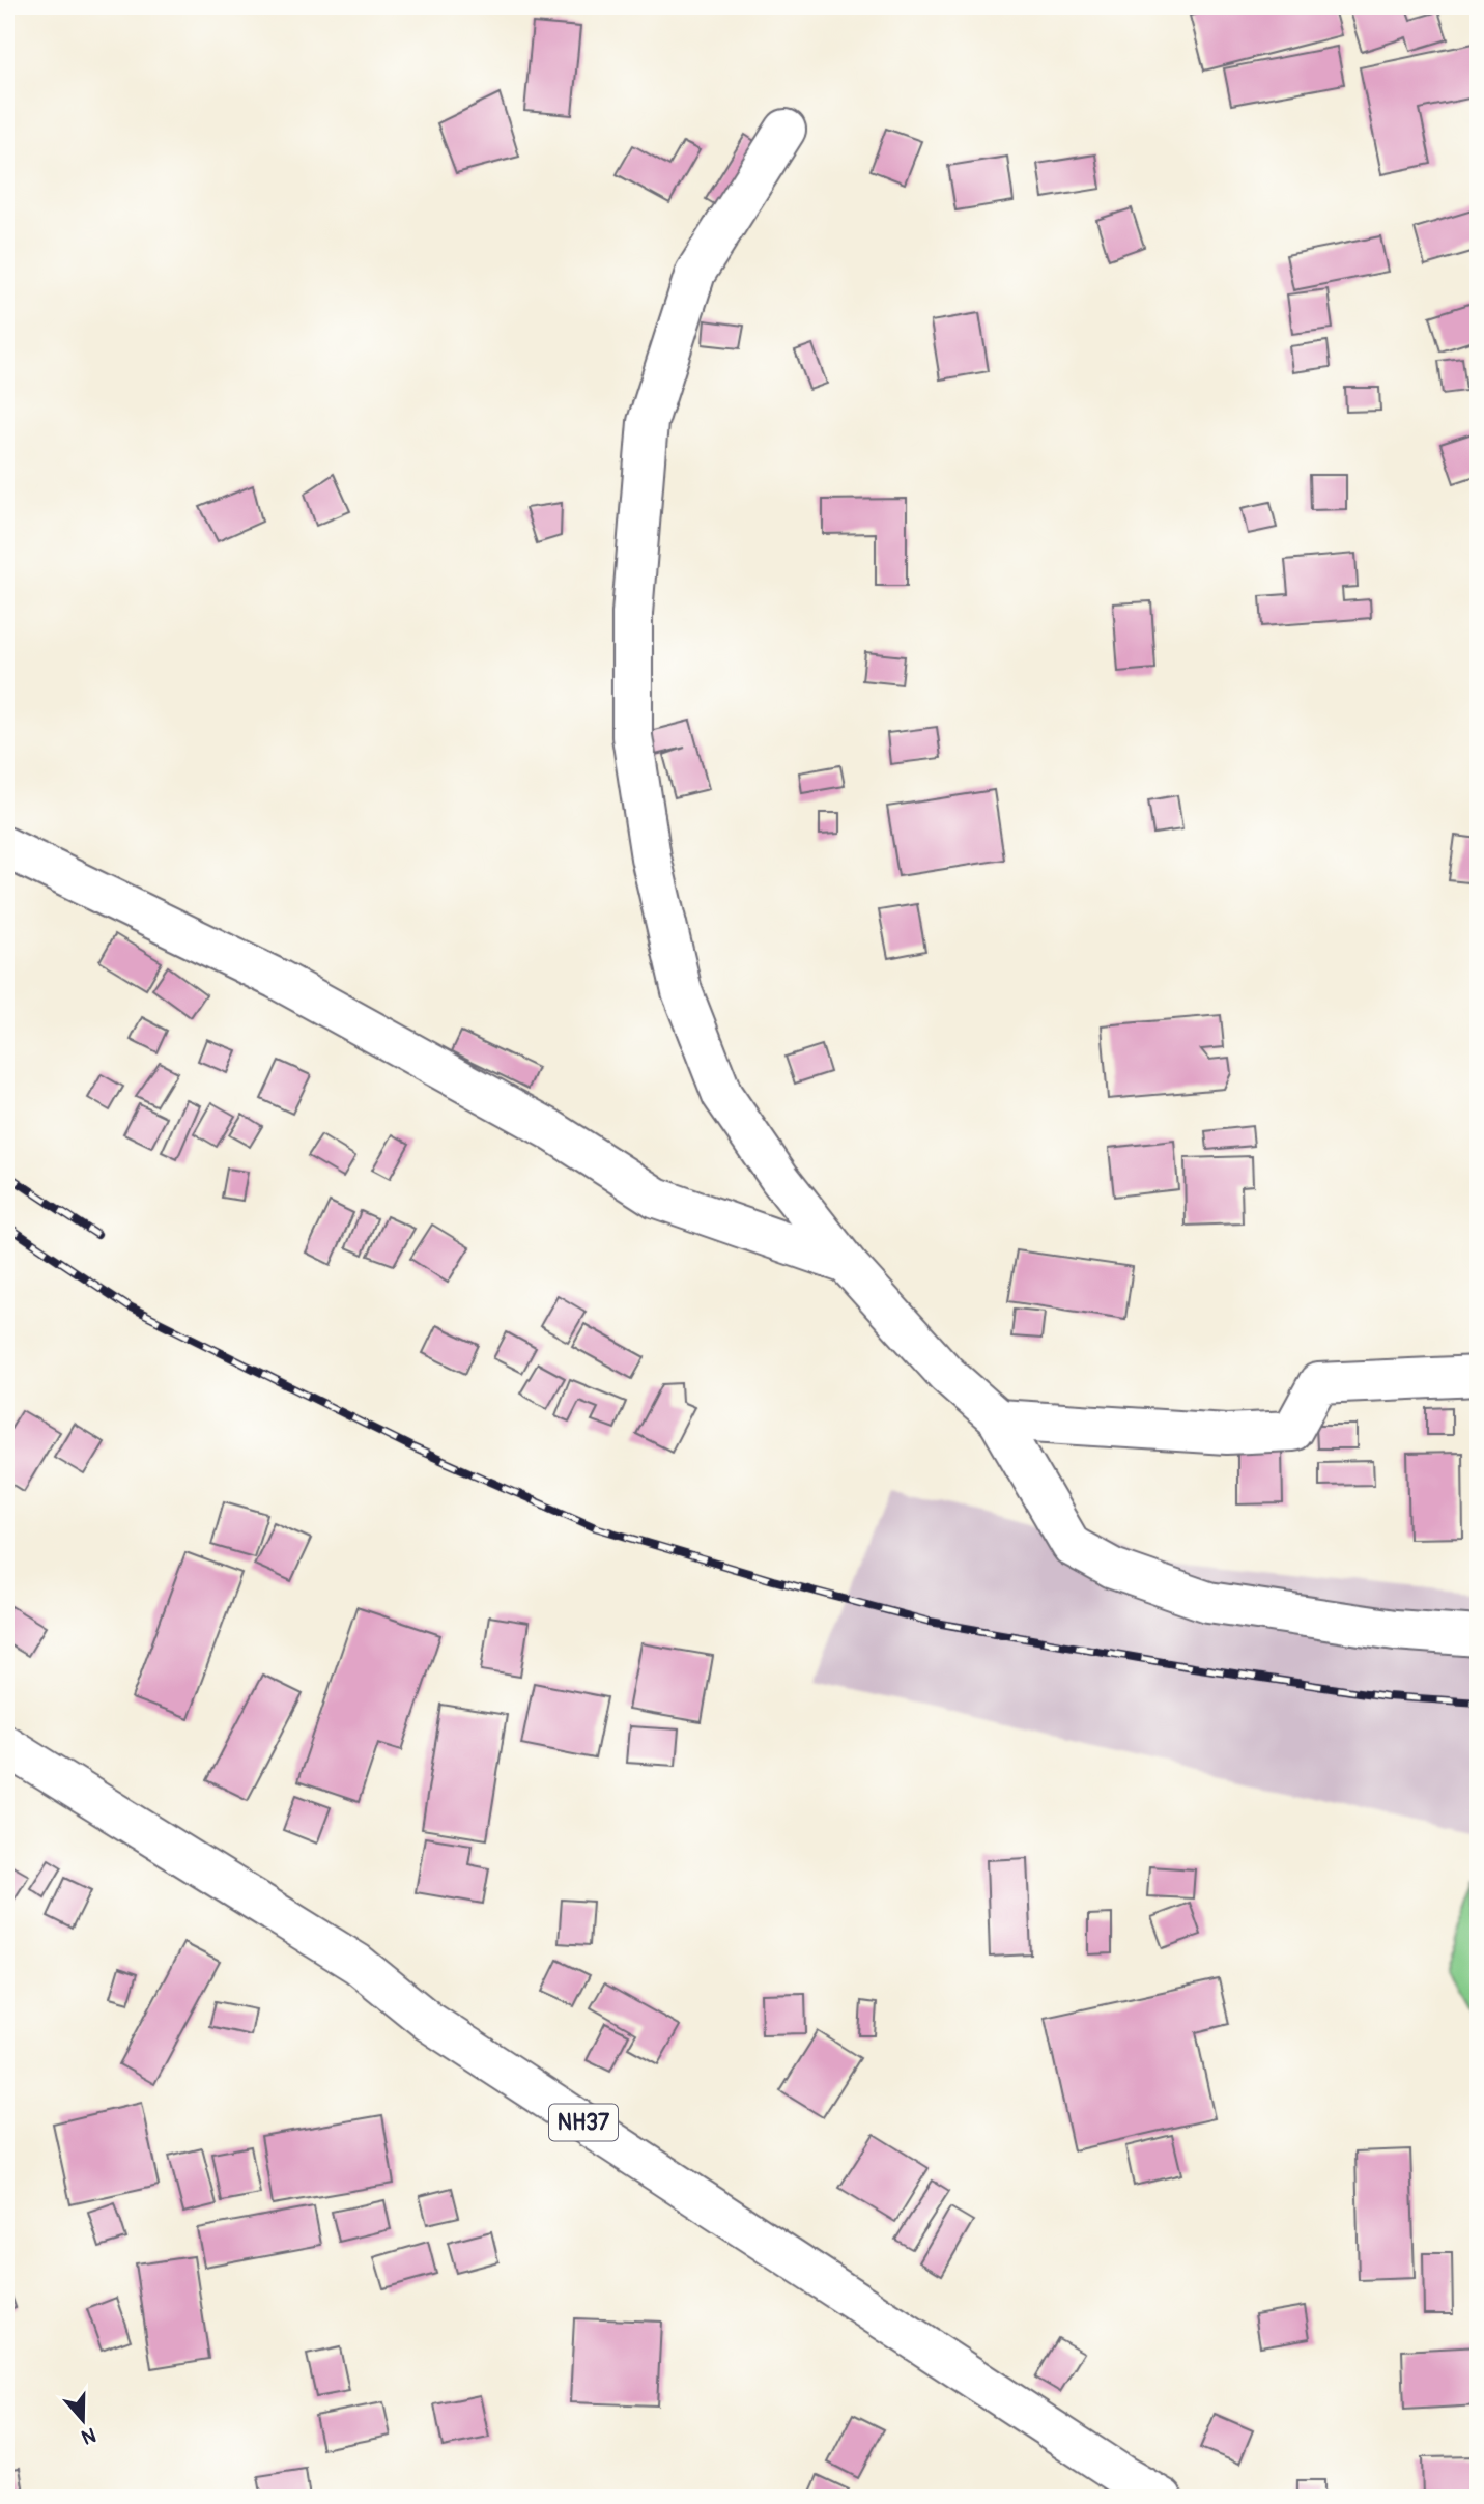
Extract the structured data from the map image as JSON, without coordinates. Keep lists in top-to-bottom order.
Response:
{
  "streets": {
    "main road": ["NH37"]
  },
  "north": "bottom"
}
